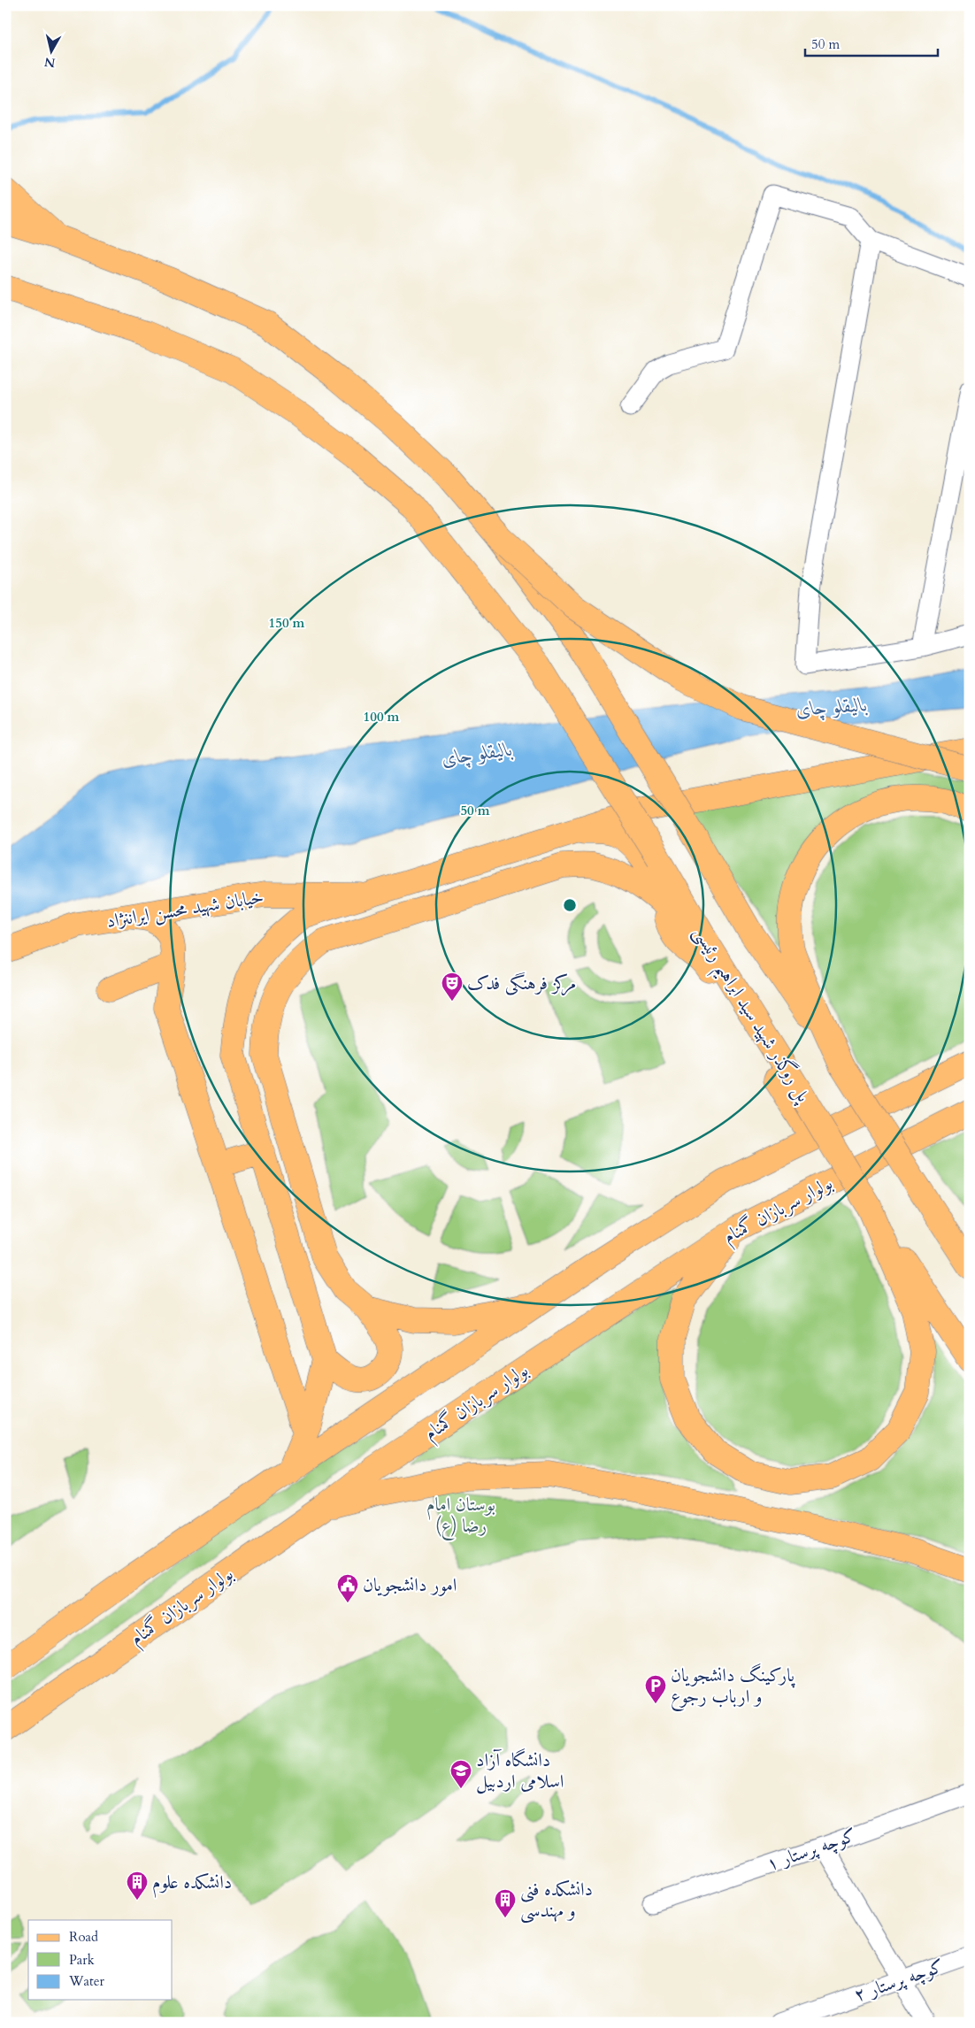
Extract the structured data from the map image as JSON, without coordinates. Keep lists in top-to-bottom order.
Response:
{
  "streets": {
    "main road": ["خیابان شهید محسن ایراننژاد", "پل روگذر شهید سید ابراهیم رئیسی", "بولوار سربازان گمنام"],
    "street": ["کوچه پرستار ۱", "کوچه پرستار ۲"]
  },
  "water": ["بالیقلو چای"],
  "parks": ["بوستان امام رضا (ع)"],
  "places": {
    "theatre": ["مرکز فرهنگی فدک"],
    "public building": ["امور دانشجویان"],
    "parking": ["پارکینگ دانشجویان و ارباب رجوع"],
    "school or university": ["دانشگاه آزاد اسلامی اردبیل"],
    "building": ["دانشکده علوم", "دانشکده فنی و مهندسی"]
  },
  "legend": ["Road", "Park", "Water"],
  "scale_bar": "50 m",
  "north": "bottom",
  "rings": ["150 m", "100 m", "50 m"]
}
